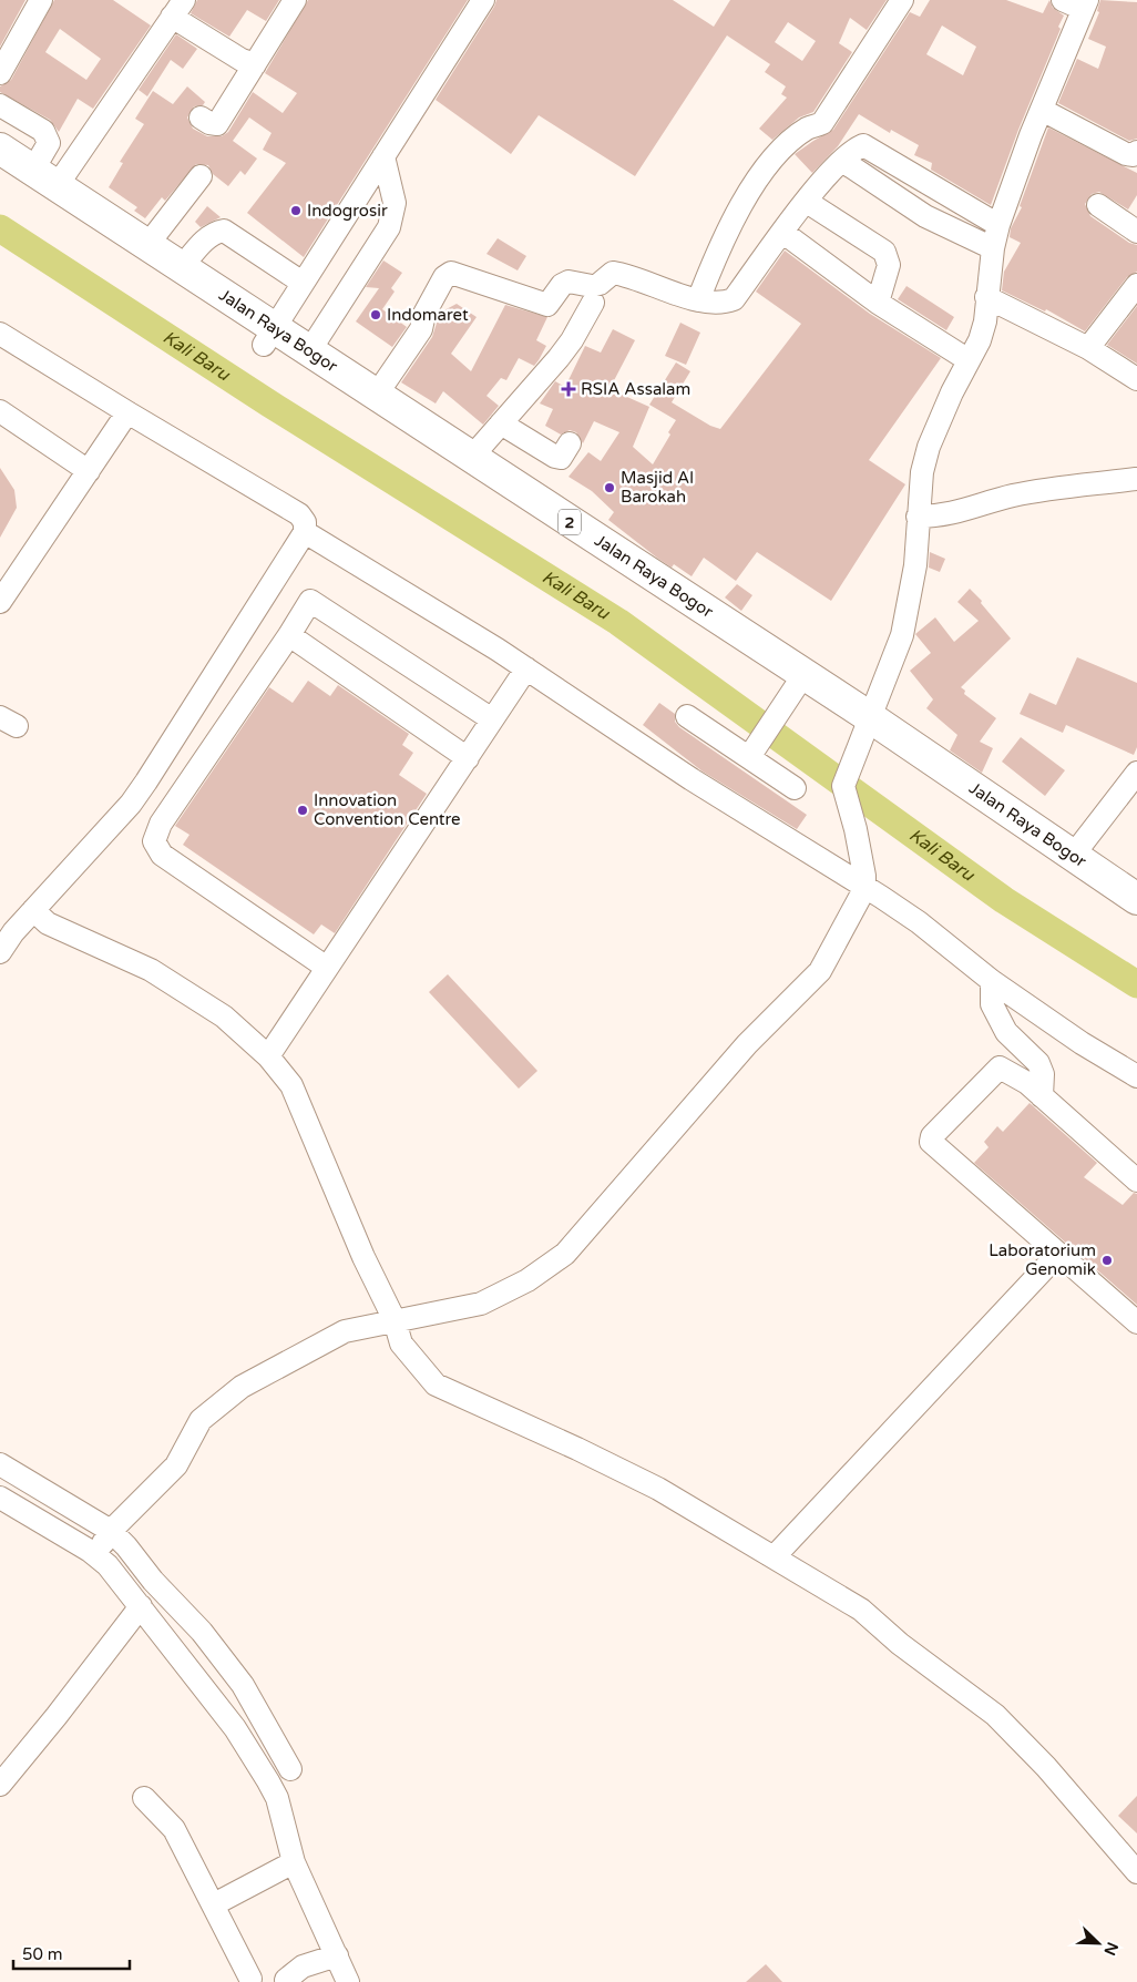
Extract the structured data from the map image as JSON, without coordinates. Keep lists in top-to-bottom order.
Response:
{
  "streets": {
    "highway": ["Jalan Raya Bogor", "2"]
  },
  "water": ["Kali Baru"],
  "places": {
    "other": [
      "Indogrosir",
      "Indomaret",
      "Masjid Al Barokah",
      "Innovation Convention Centre",
      "Laboratorium Genomik"
    ],
    "health": ["RSIA Assalam"]
  },
  "scale_bar": "50 m",
  "north": "bottom right"
}
